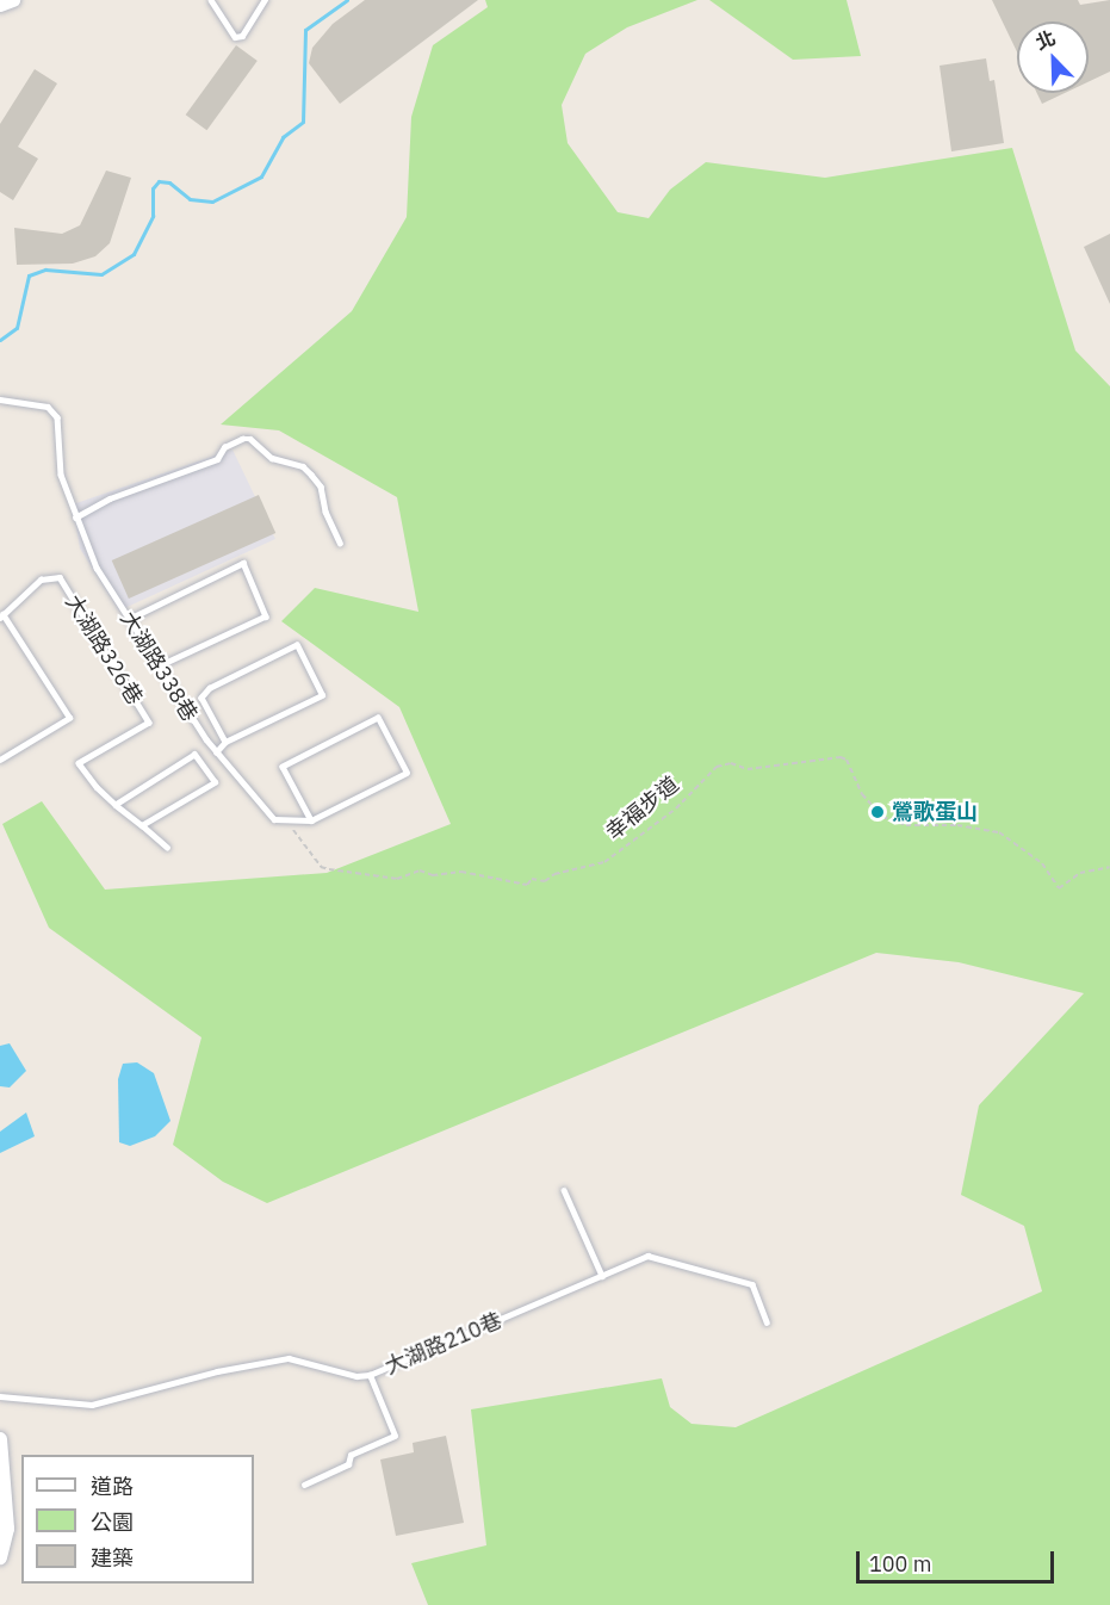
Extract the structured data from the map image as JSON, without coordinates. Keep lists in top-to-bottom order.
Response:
{
  "streets": {
    "lane": ["大湖路326巷", "大湖路338巷", "大湖路210巷"],
    "path": ["幸福步道"]
  },
  "crossings": [
    ["大湖路338巷", "幸福步道"]
  ],
  "places": ["鶯歌蛋山"],
  "legend": ["道路", "公園", "建築"],
  "scale_bar": "100 m",
  "north": "top left"
}
